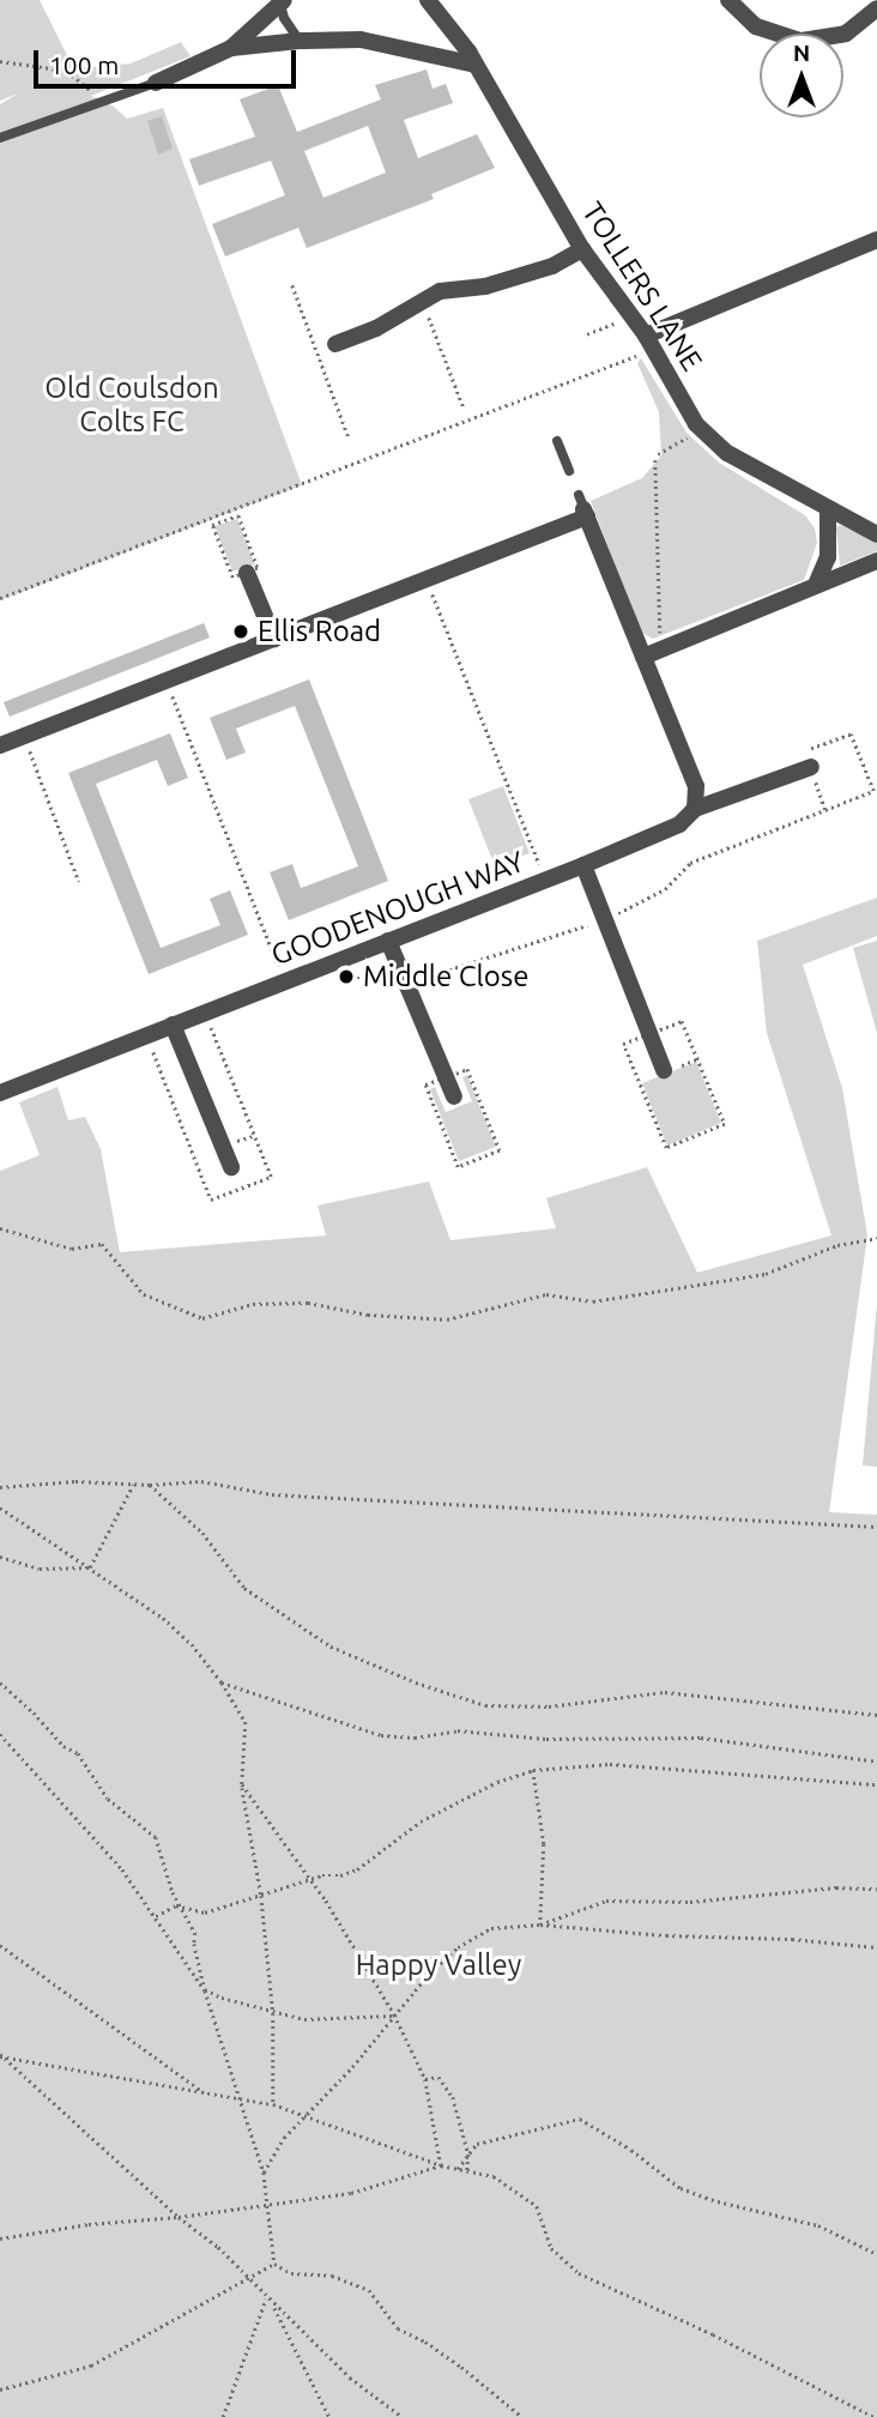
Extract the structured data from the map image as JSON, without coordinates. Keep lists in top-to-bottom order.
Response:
{
  "streets": {
    "street": ["TOLLERS LANE", "GOODENOUGH WAY"]
  },
  "parks": ["Old Coulsdon Colts FC", "Happy Valley"],
  "places": ["Ellis Road", "Middle Close"],
  "scale_bar": "100 m",
  "north": "top"
}
